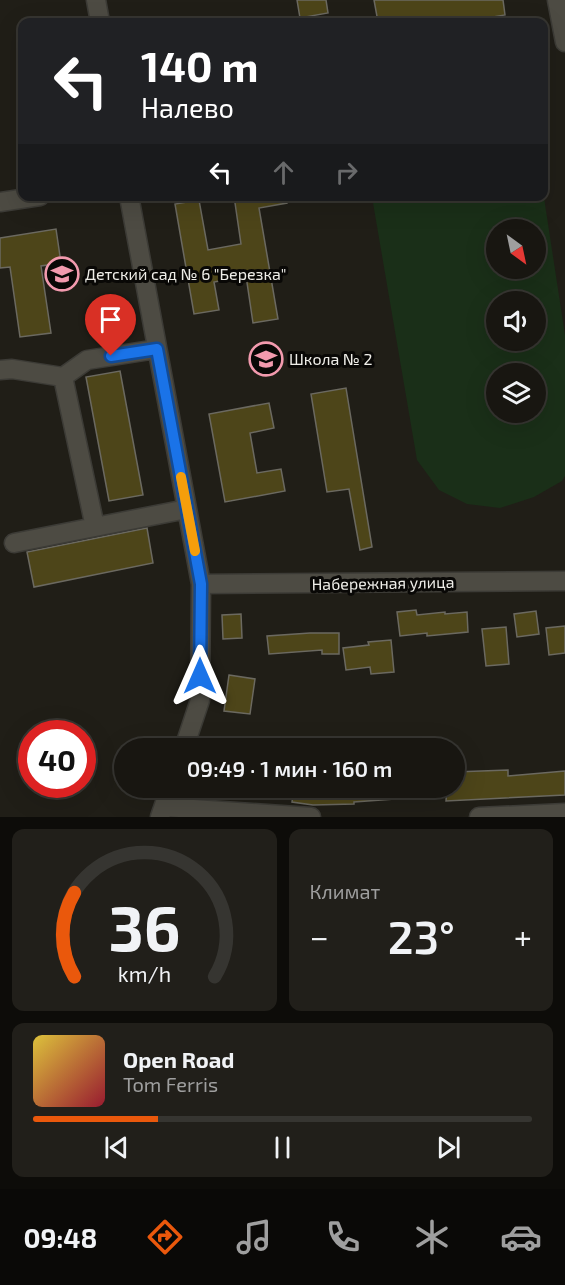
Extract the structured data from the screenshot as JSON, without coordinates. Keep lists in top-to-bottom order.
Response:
{
  "streets": {
    "street": ["Набережная улица"]
  },
  "places": {
    "school or university": ["Детский сад № 6 \"Березка\"", "Школа № 2"]
  },
  "north": "bottom right",
  "page": {
    "turn": ["140 m", "Налево"],
    "limit": "40",
    "trip": "09:49 · 1 мин · 160 m",
    "tile": "Климат",
    "heat": ["−", "23°", "+"],
    "song": ["Open Road", "Tom Ferris"],
    "tabs": "09:48",
    "gauge": ["36", "km/h"]
  }
}
